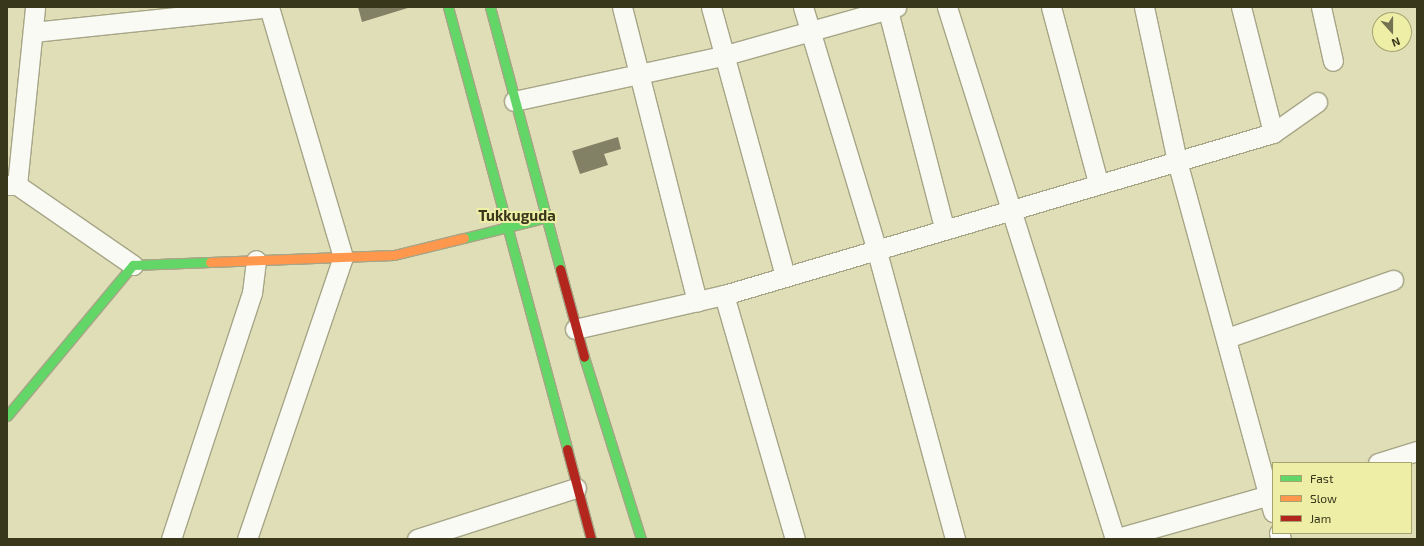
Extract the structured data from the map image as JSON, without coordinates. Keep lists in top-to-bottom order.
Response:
{
  "districts": ["Tukkuguda"],
  "legend": ["Fast", "Slow", "Jam"],
  "north": "bottom"
}
